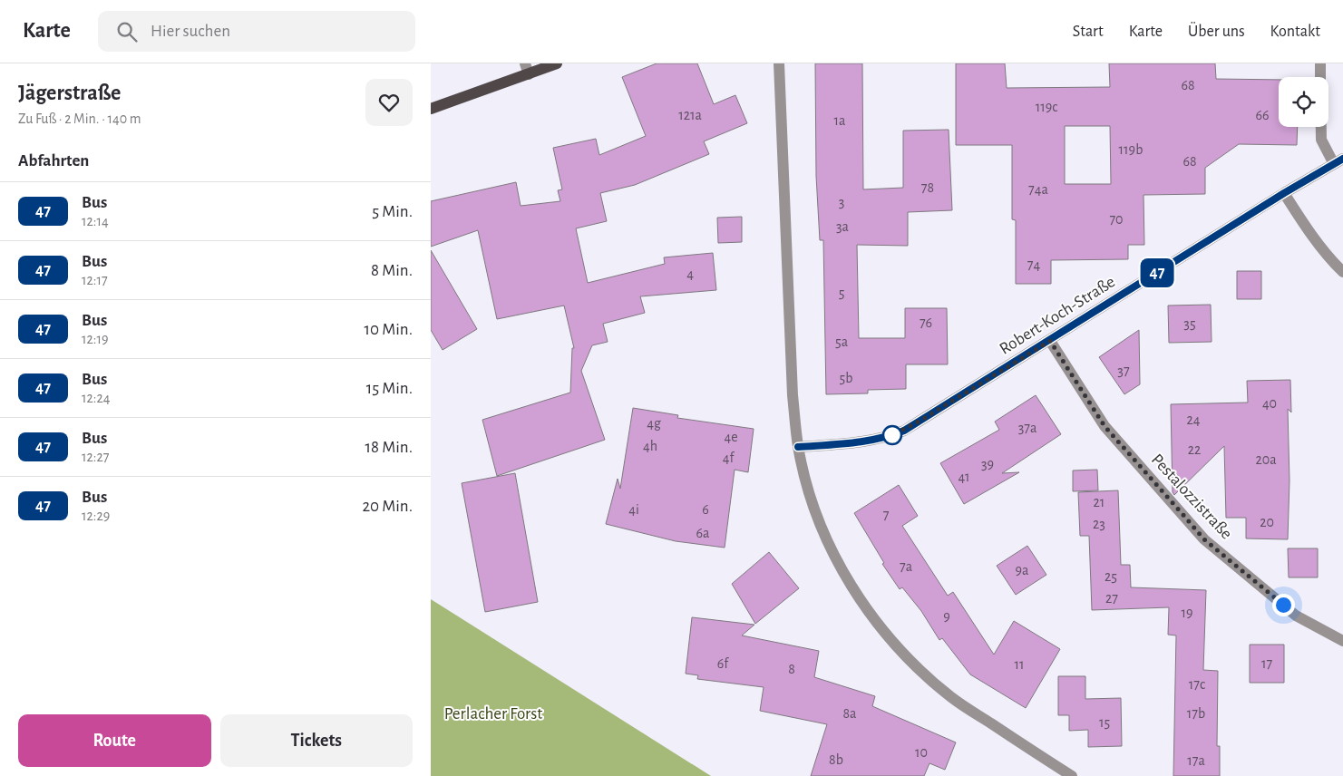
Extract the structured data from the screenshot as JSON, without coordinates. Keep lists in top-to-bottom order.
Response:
{
  "streets": {
    "street": ["Robert-Koch-Straße", "Pestalozzistraße"]
  },
  "crossings": [
    ["Robert-Koch-Straße", "Pestalozzistraße"]
  ],
  "parks": ["Perlacher Forst"],
  "lines": ["bus line 47"],
  "house_numbers": [
    "68",
    "119c",
    "121a",
    "66",
    "1a",
    "119b",
    "68",
    "78",
    "74a",
    "3",
    "70",
    "3a",
    "74",
    "4",
    "5",
    "76",
    "35",
    "5a",
    "37",
    "5b",
    "40",
    "24",
    "4g",
    "37a",
    "4e",
    "4h",
    "22",
    "4f",
    "20a",
    "39",
    "41",
    "21",
    "4i",
    "6",
    "7",
    "20",
    "23",
    "6a",
    "7a",
    "9a",
    "25",
    "27",
    "19",
    "9",
    "6f",
    "17",
    "11",
    "8",
    "17c",
    "8a",
    "17b",
    "15",
    "10",
    "8b",
    "17a"
  ],
  "page": {
    "header": "Karte",
    "search": "Hier suchen",
    "nav": [
      "Start",
      "Karte",
      "Über uns",
      "Kontakt"
    ],
    "heading": [
      ["Jägerstraße", "Zu Fuß · 2 Min. · 140 m"],
      "Abfahrten"
    ],
    "on_map": "47",
    "list": [
      {
        "mark": "47",
        "name": "Bus",
        "note": "12:14",
        "value": "5 Min."
      },
      {
        "mark": "47",
        "name": "Bus",
        "note": "12:17",
        "value": "8 Min."
      },
      {
        "mark": "47",
        "name": "Bus",
        "note": "12:19",
        "value": "10 Min."
      },
      {
        "mark": "47",
        "name": "Bus",
        "note": "12:24",
        "value": "15 Min."
      },
      {
        "mark": "47",
        "name": "Bus",
        "note": "12:27",
        "value": "18 Min."
      },
      {
        "mark": "47",
        "name": "Bus",
        "note": "12:29",
        "value": "20 Min."
      }
    ],
    "buttons": ["Route", "Tickets"]
  }
}
